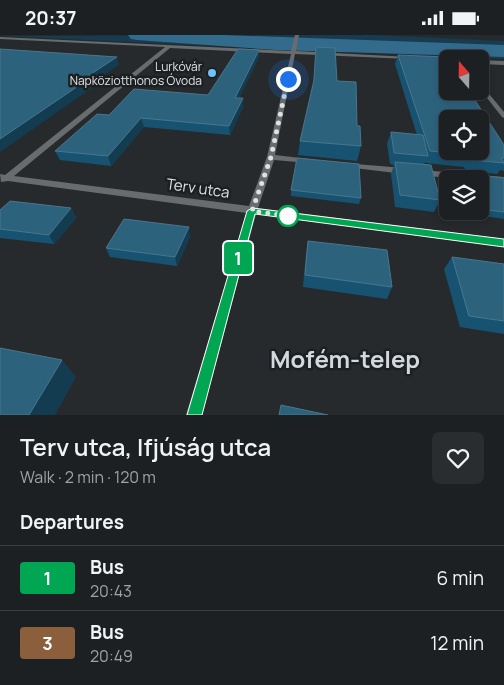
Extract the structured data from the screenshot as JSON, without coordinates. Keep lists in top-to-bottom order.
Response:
{
  "streets": {
    "street": ["Terv utca"]
  },
  "districts": ["Mofém-telep"],
  "places": ["Lurkóvár Napköziotthonos Óvoda"],
  "lines": ["bus line 1"],
  "north": "top",
  "page": {
    "status": "20:37",
    "on_map": "1",
    "heading": [
      ["Terv utca, Ifjúság utca", "Walk · 2 min · 120 m"],
      "Departures"
    ],
    "list": [
      {
        "mark": "1",
        "name": "Bus",
        "note": "20:43",
        "value": "6 min"
      },
      {
        "mark": "3",
        "name": "Bus",
        "note": "20:49",
        "value": "12 min"
      }
    ]
  }
}
